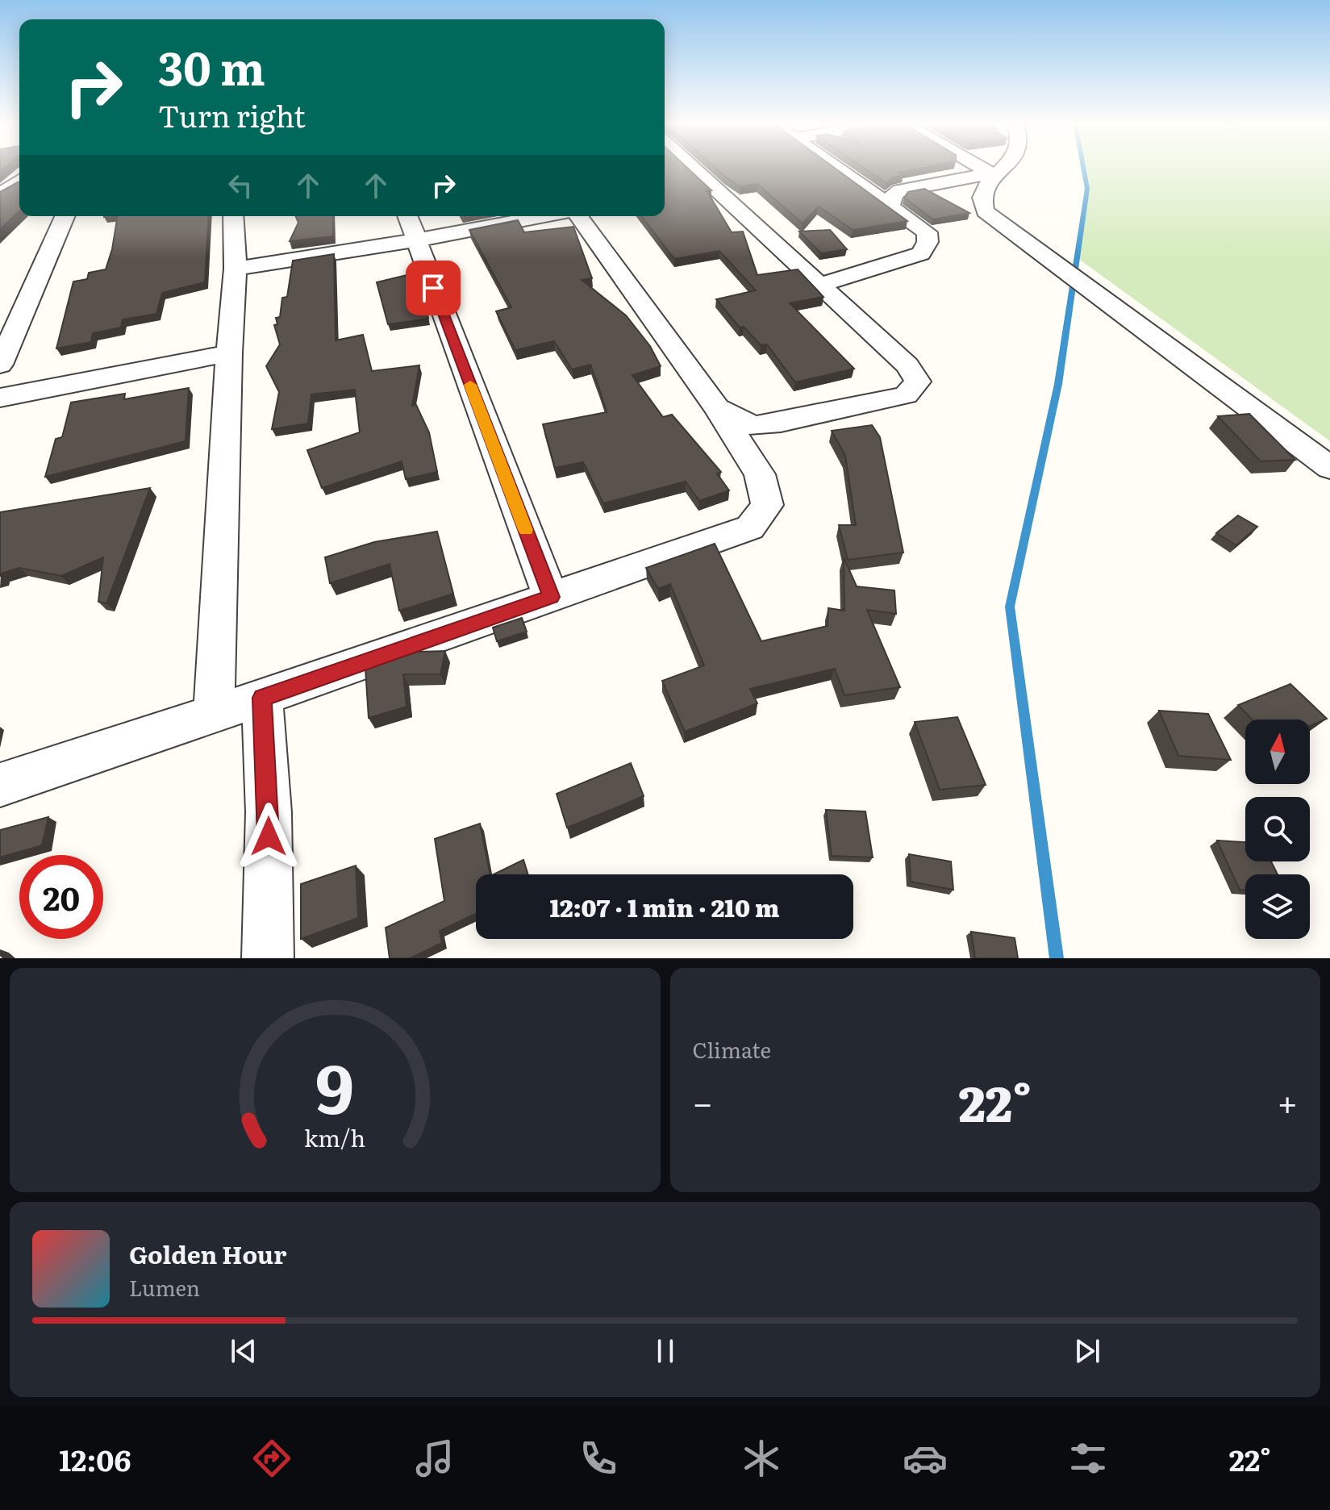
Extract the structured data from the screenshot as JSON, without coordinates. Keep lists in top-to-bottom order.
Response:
{
  "north": "top",
  "page": {
    "turn": ["30 m", "Turn right"],
    "limit": "20",
    "trip": "12:07 · 1 min · 210 m",
    "tile": "Climate",
    "heat": ["−", "22°", "+"],
    "song": ["Golden Hour", "Lumen"],
    "tabs": ["12:06", "22°"],
    "gauge": ["9", "km/h"]
  }
}
